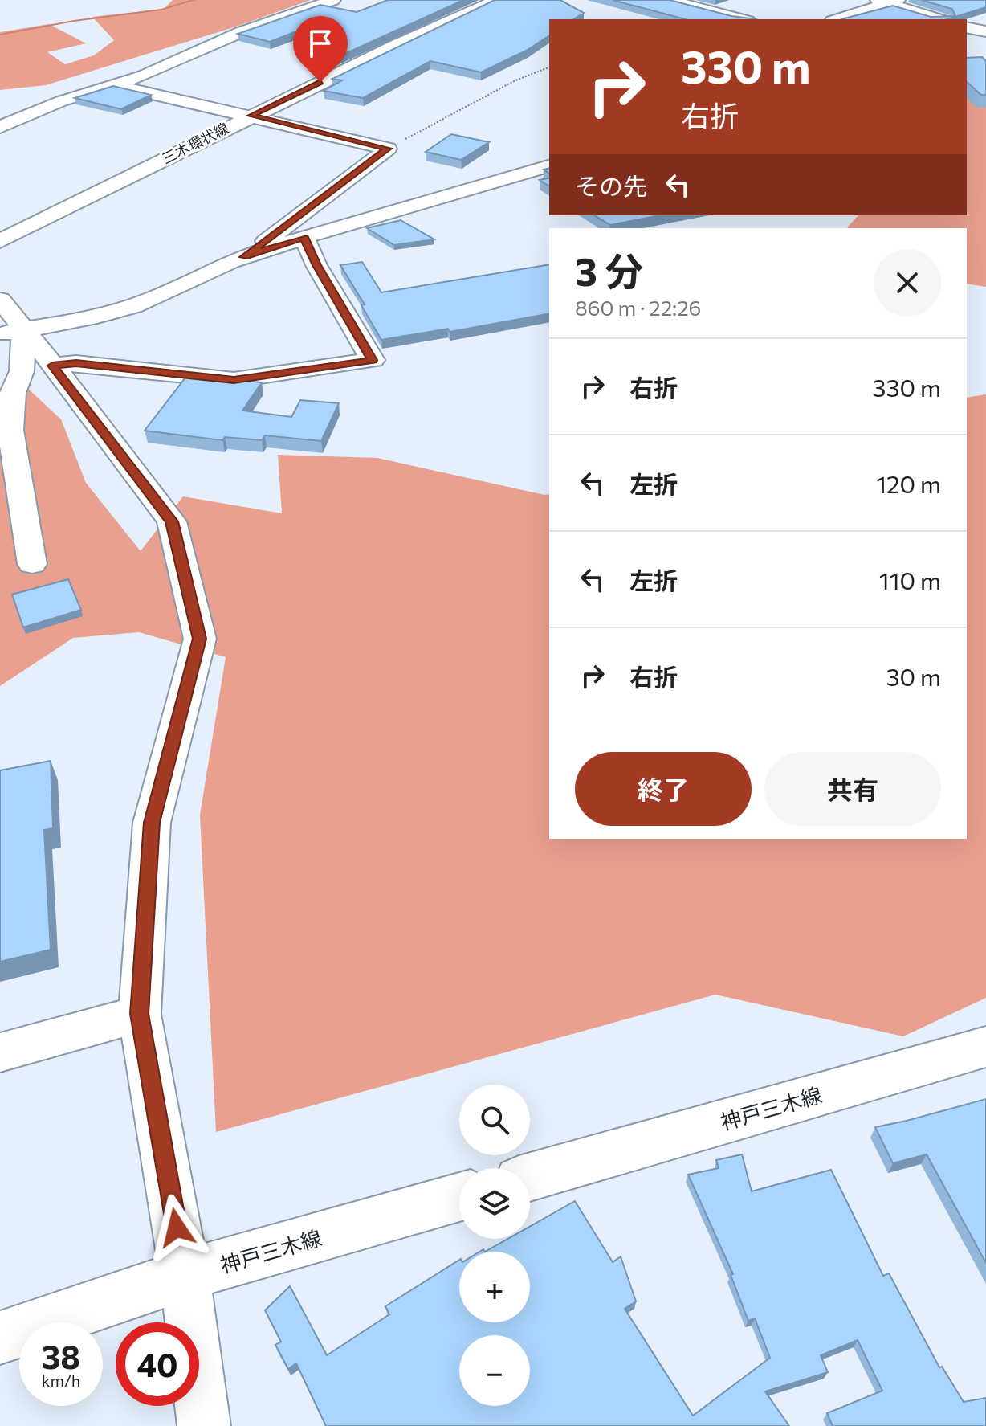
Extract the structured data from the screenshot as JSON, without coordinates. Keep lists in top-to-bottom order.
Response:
{
  "streets": {
    "main road": ["三木環状線", "神戸三木線"]
  },
  "page": {
    "turn": ["330 m", "右折"],
    "then": "その先",
    "heading": ["3 分", "860 m · 22:26"],
    "list": [
      {
        "name": "右折",
        "value": "330 m"
      },
      {
        "name": "左折",
        "value": "120 m"
      },
      {
        "name": "左折",
        "value": "110 m"
      },
      {
        "name": "右折",
        "value": "30 m"
      }
    ],
    "buttons": ["終了", "共有"],
    "map_buttons": ["+", "−"],
    "speed": "38 km/h",
    "limit": "40"
  }
}
